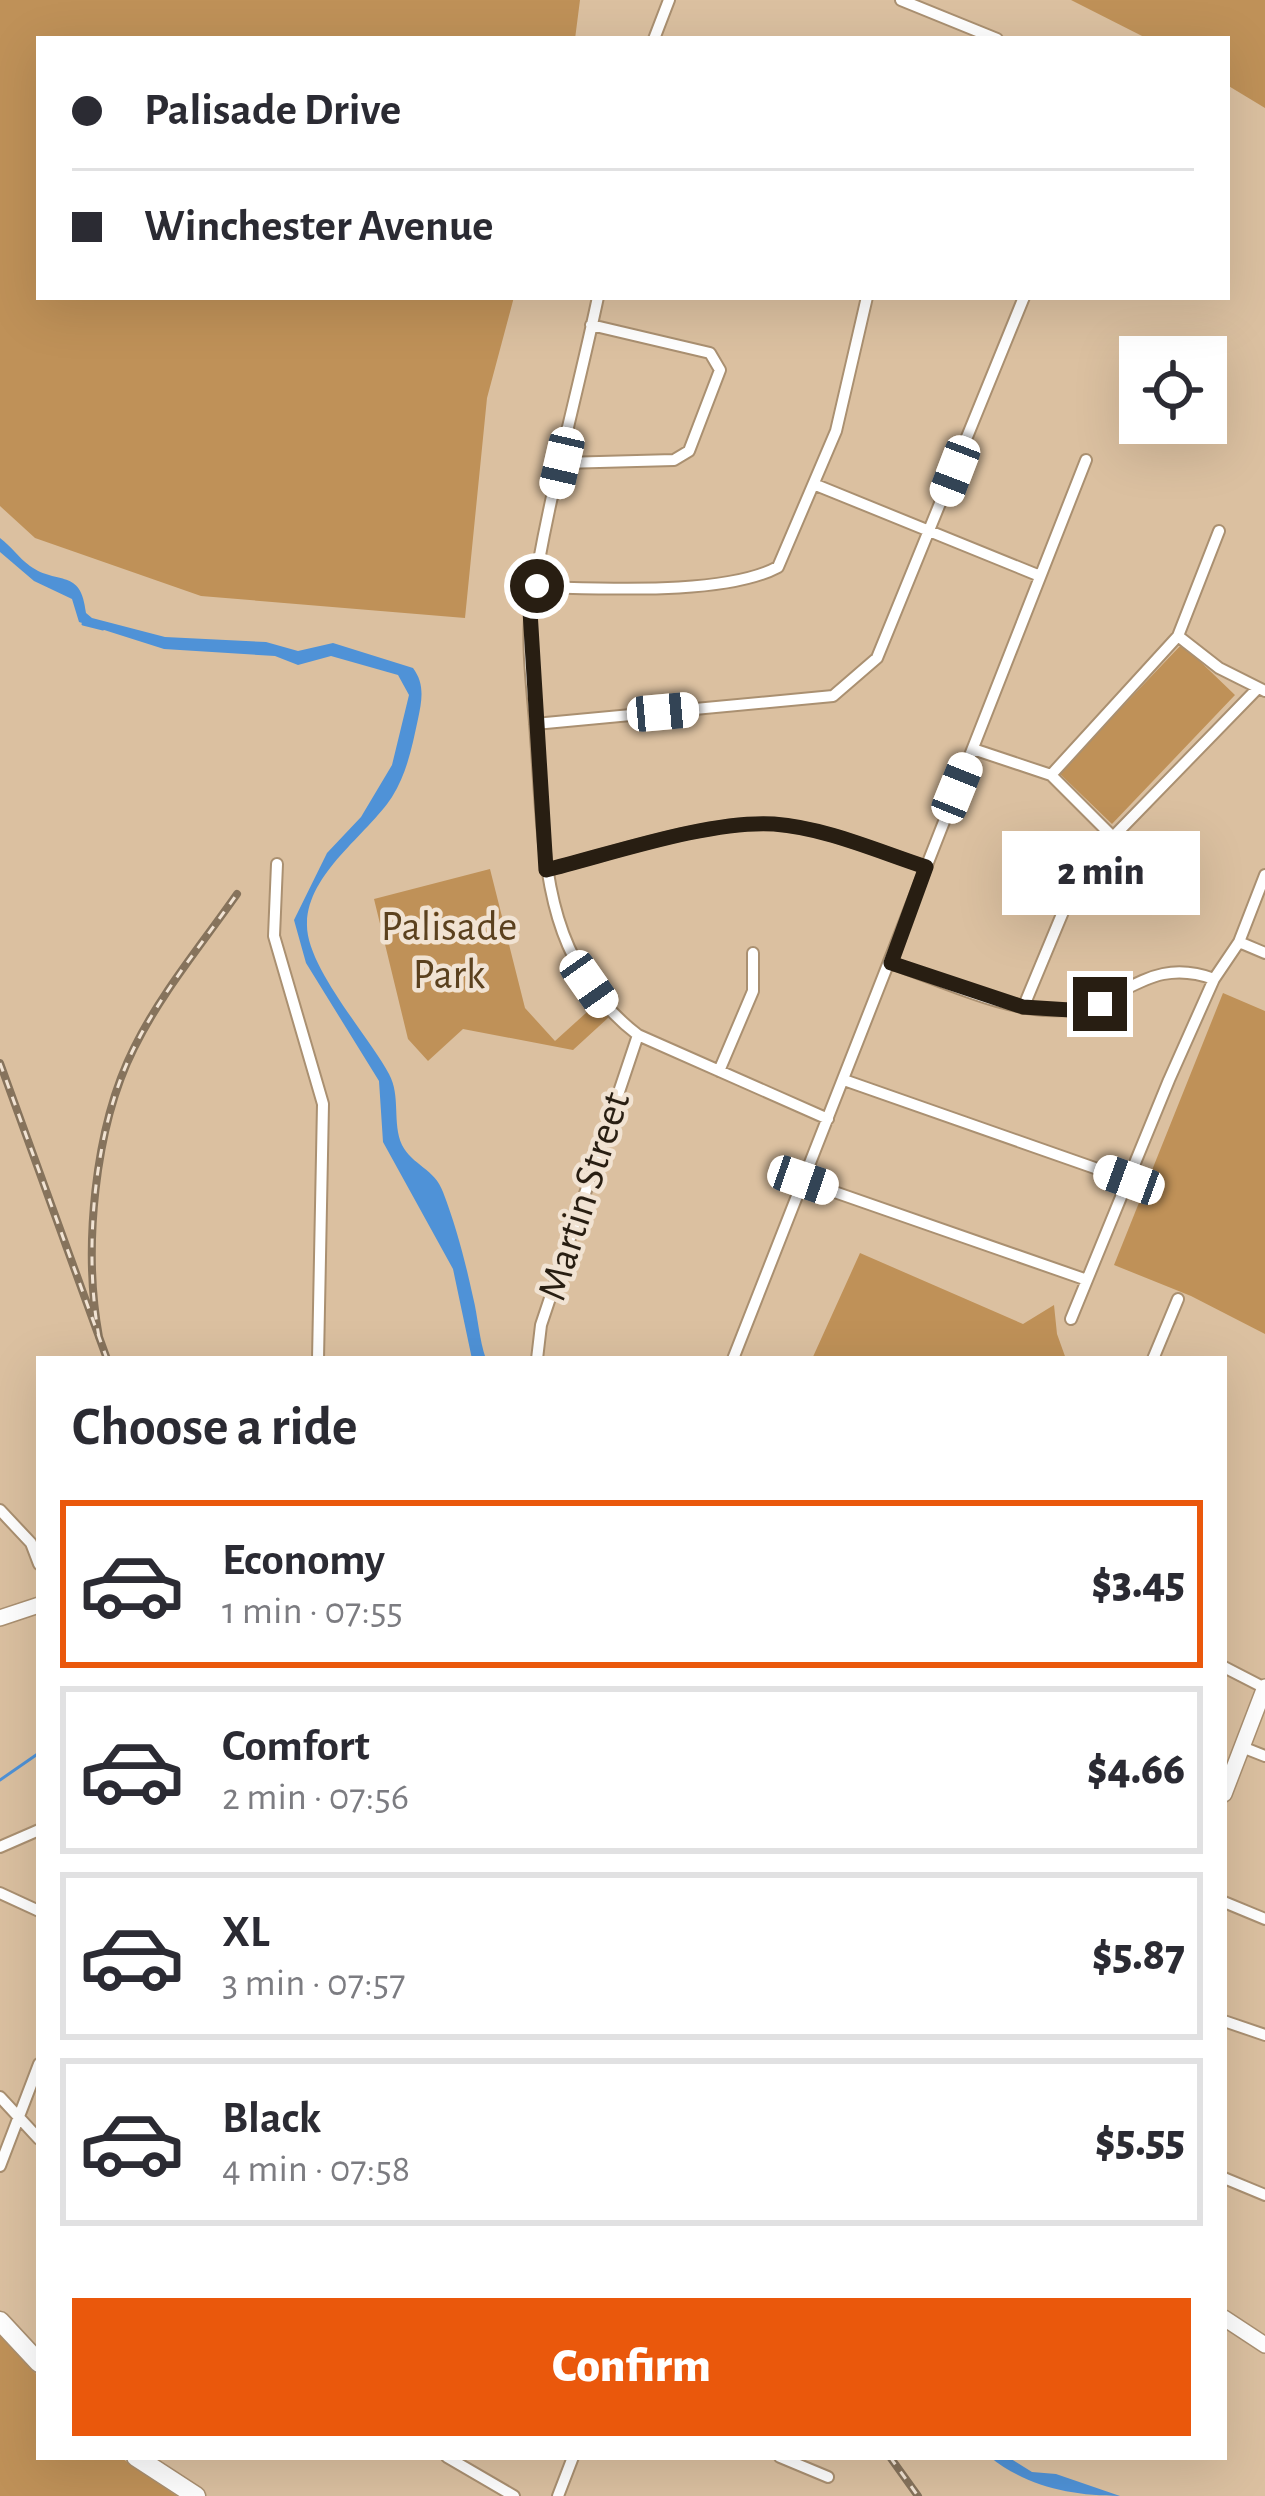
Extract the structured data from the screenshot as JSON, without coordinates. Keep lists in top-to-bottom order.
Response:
{
  "streets": {
    "street": ["Martin Street"]
  },
  "parks": ["Palisade Park"],
  "page": {
    "banner": ["Palisade Drive", "Winchester Avenue"],
    "bubble": "2 min",
    "heading": "Choose a ride",
    "list": [
      {
        "name": "Economy",
        "note": "1 min · 07:55",
        "value": "$3.45"
      },
      {
        "name": "Comfort",
        "note": "2 min · 07:56",
        "value": "$4.66"
      },
      {
        "name": "XL",
        "note": "3 min · 07:57",
        "value": "$5.87"
      },
      {
        "name": "Black",
        "note": "4 min · 07:58",
        "value": "$5.55"
      }
    ],
    "buttons": "Confirm"
  }
}
